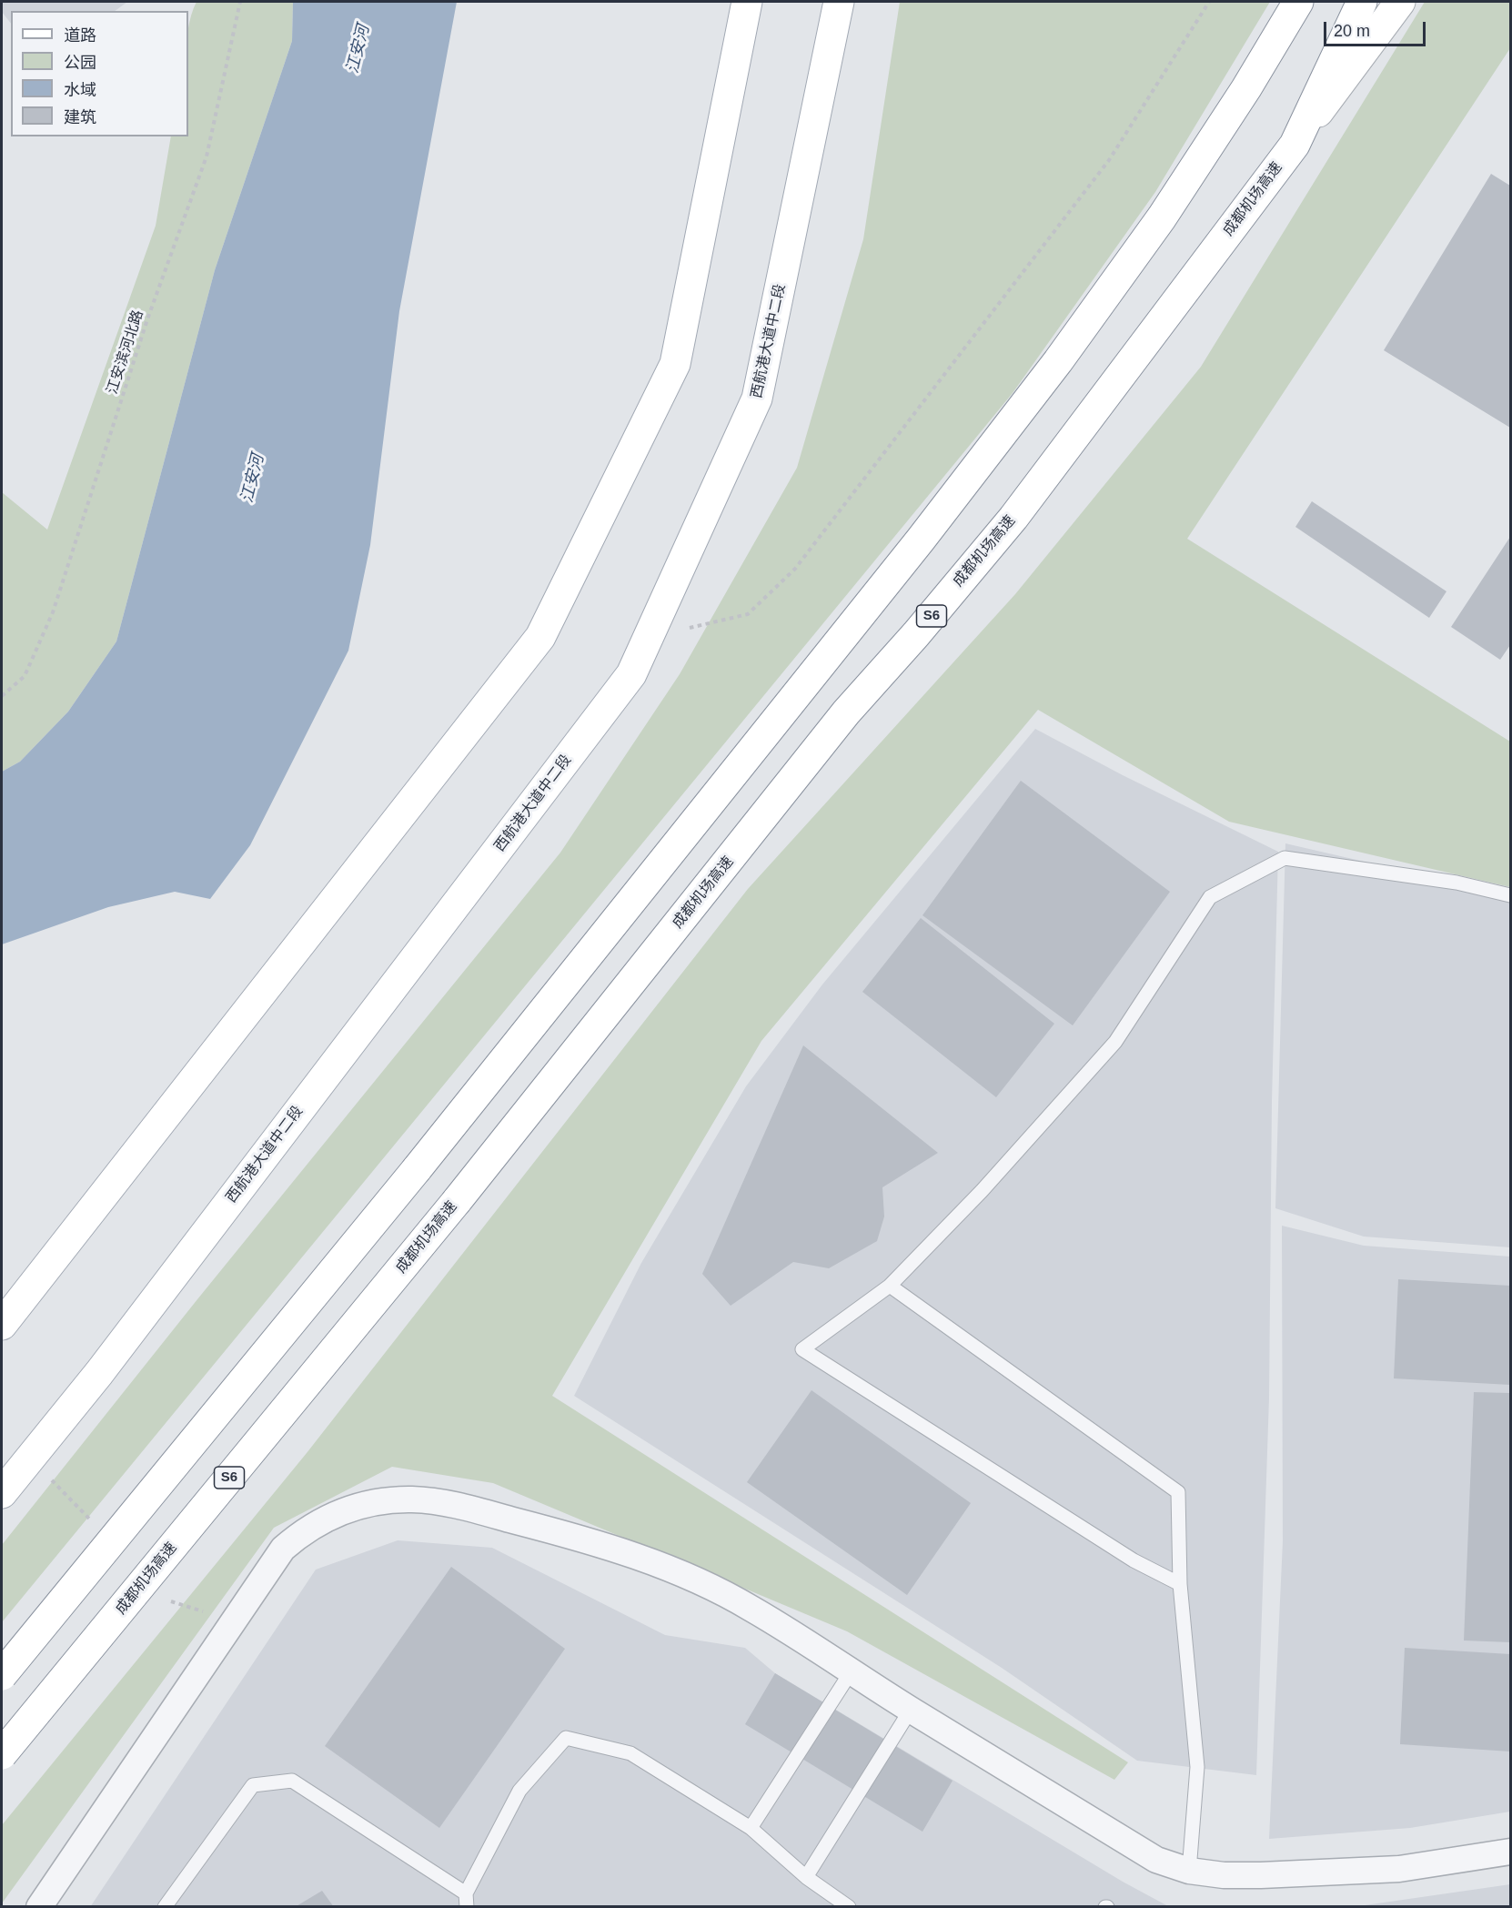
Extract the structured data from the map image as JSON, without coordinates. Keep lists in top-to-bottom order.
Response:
{
  "streets": {
    "main road": ["成都机场高速", "西航港大道中二段", "S6"],
    "path": ["江安滨河北路"]
  },
  "water": ["江安河"],
  "legend": [
    "道路",
    "公园",
    "水域",
    "建筑"
  ],
  "scale_bar": "20 m"
}
